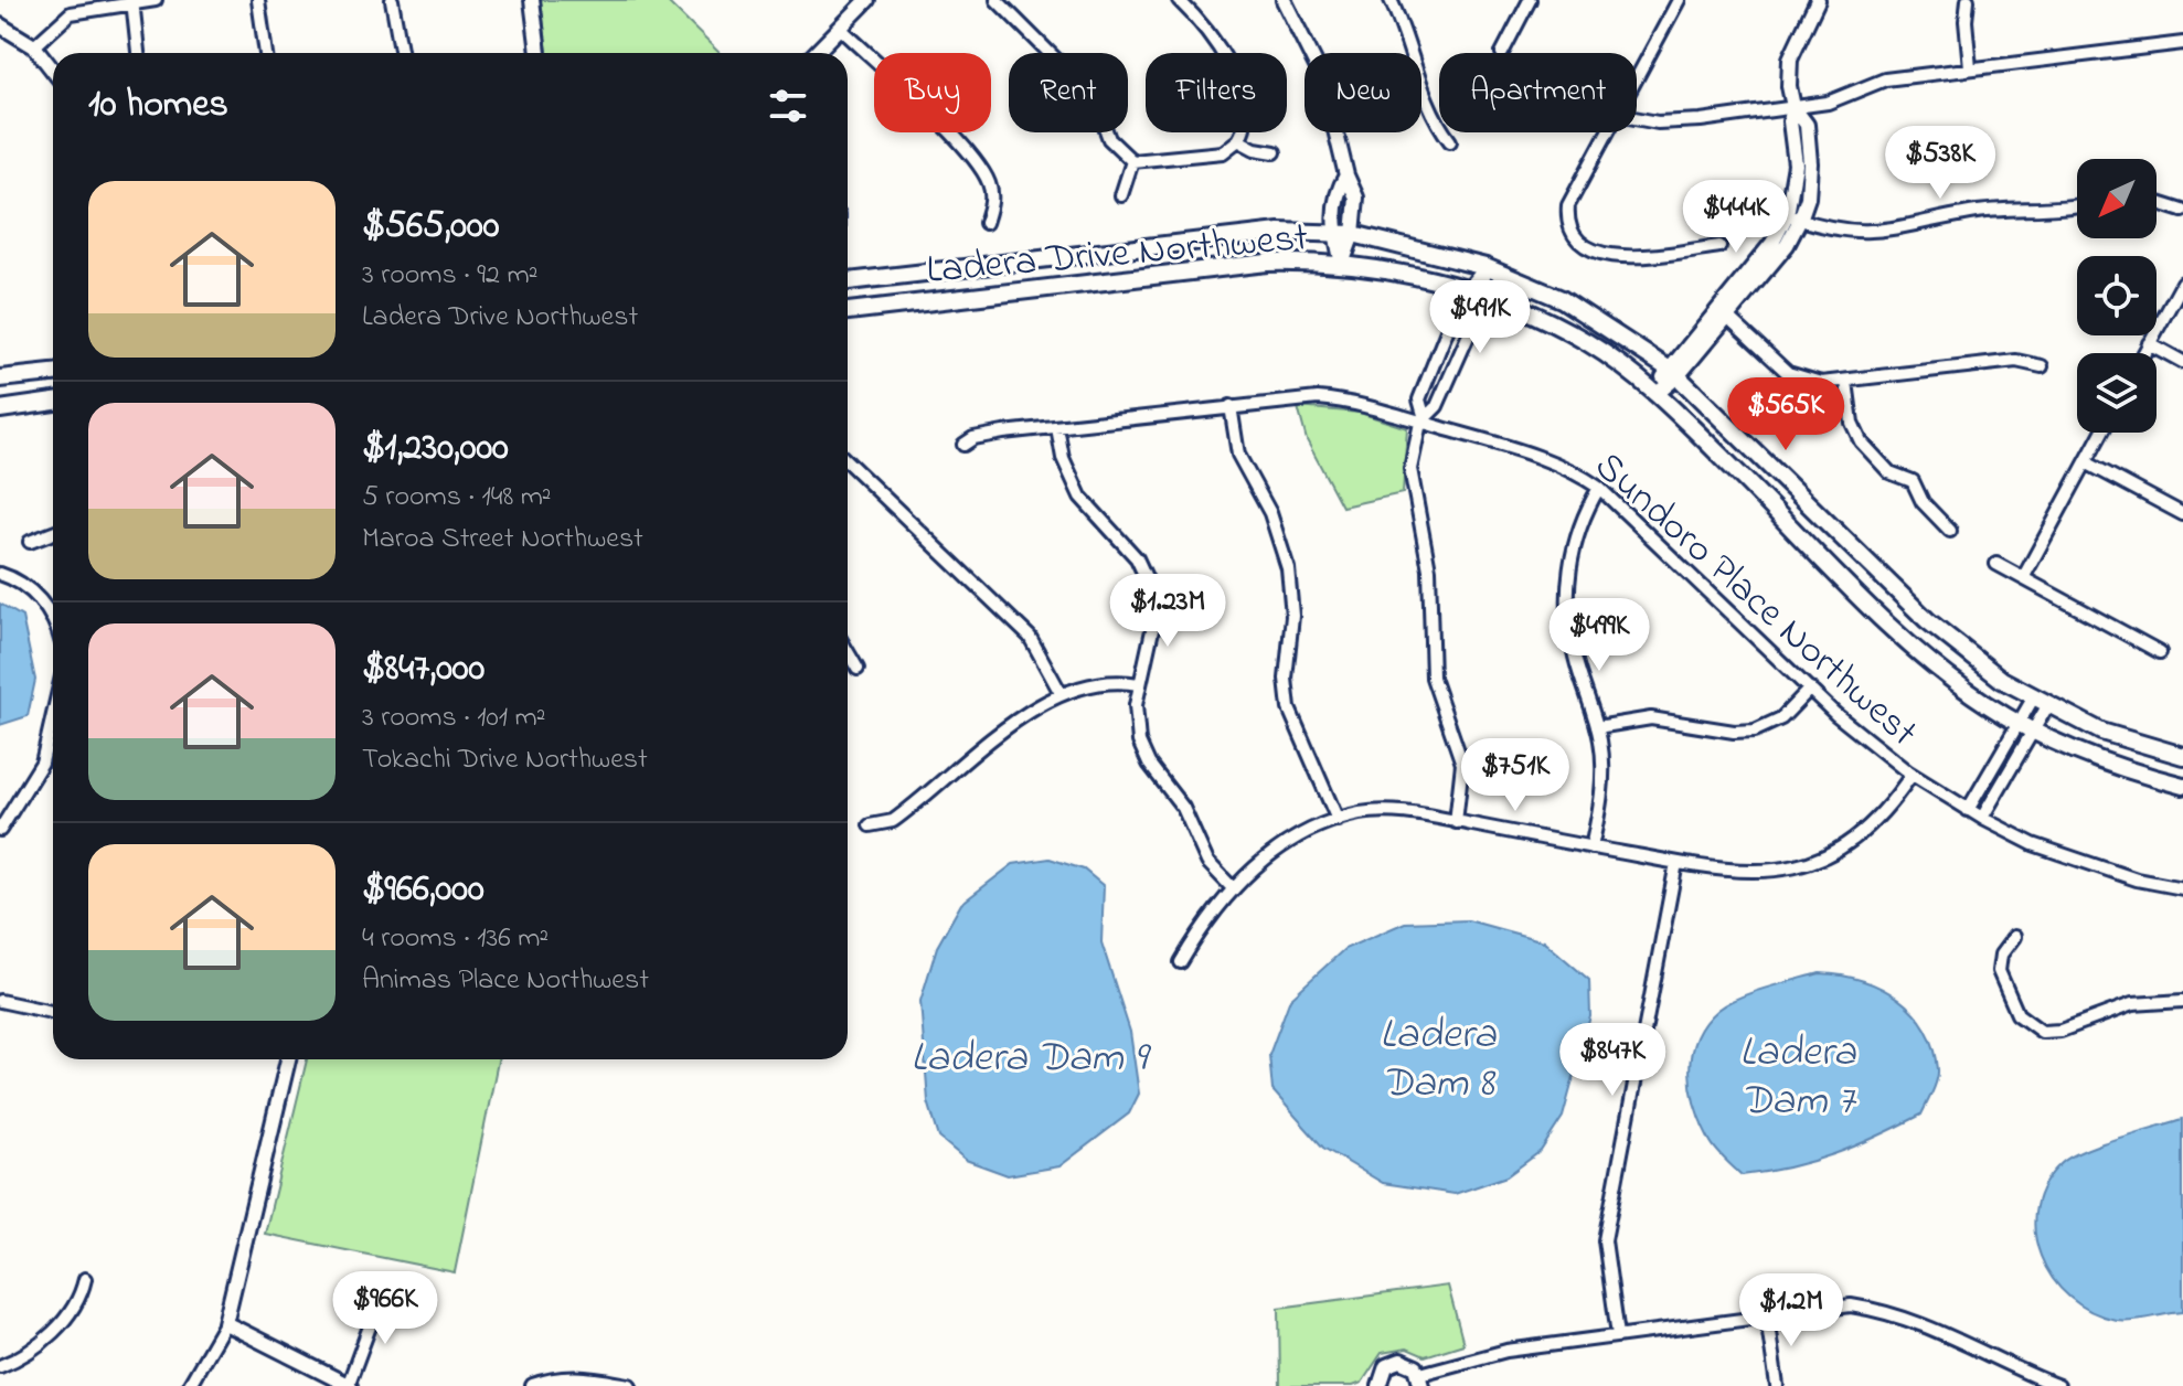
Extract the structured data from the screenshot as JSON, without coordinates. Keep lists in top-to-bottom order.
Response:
{
  "streets": {
    "main road": ["Ladera Drive Northwest"],
    "street": ["Sundoro Place Northwest"]
  },
  "water": ["Ladera Dam 8", "Ladera Dam 7", "Ladera Dam 9"],
  "north": "bottom left",
  "page": {
    "chip": [
      "Buy",
      "Rent",
      "Filters",
      "New",
      "Apartment"
    ],
    "heading": "10 homes",
    "price": [
      "$538K",
      "$444K",
      "$491K",
      "$565K",
      "$1.23M",
      "$499K",
      "$751K",
      "$847K",
      "$966K",
      "$1.2M"
    ],
    "list": [
      {
        "name": "$565,000",
        "note": "3 rooms · 92 m² · Ladera Drive Northwest"
      },
      {
        "name": "$1,230,000",
        "note": "5 rooms · 148 m² · Maroa Street Northwest"
      },
      {
        "name": "$847,000",
        "note": "3 rooms · 101 m² · Tokachi Drive Northwest"
      },
      {
        "name": "$966,000",
        "note": "4 rooms · 136 m² · Animas Place Northwest"
      }
    ]
  }
}
